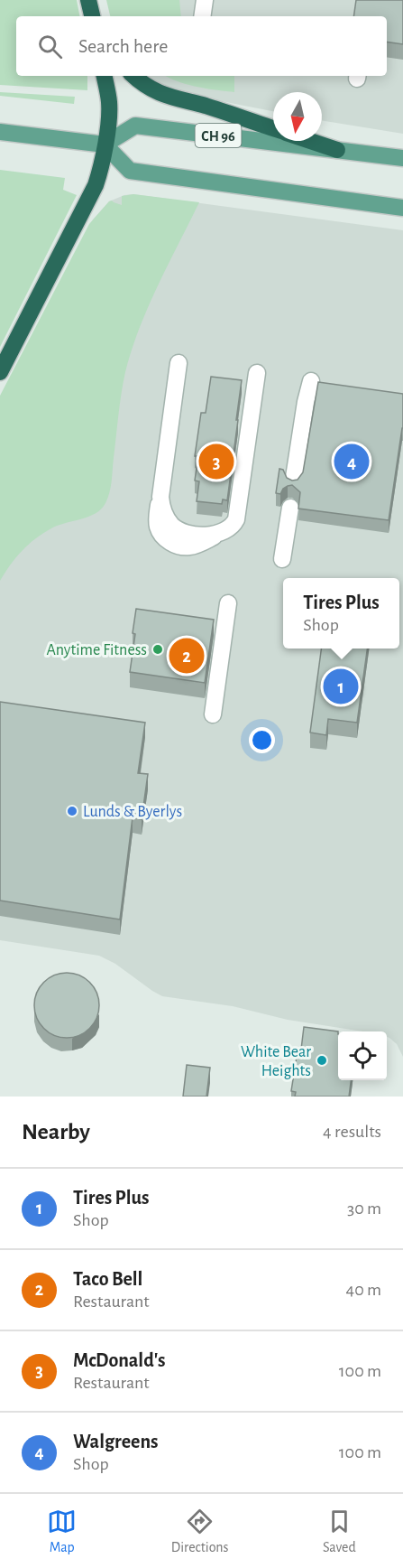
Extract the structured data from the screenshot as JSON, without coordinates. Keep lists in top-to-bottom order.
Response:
{
  "streets": {
    "main road": ["CH 96"]
  },
  "places": ["Anytime Fitness", "Lunds & Byerlys", "White Bear Heights"],
  "north": "bottom",
  "page": {
    "search": "Search here",
    "pins": [
      "3",
      "4",
      "2",
      "1"
    ],
    "popup": ["Tires Plus", "Shop"],
    "heading": ["Nearby", "4 results"],
    "list": [
      {
        "mark": "1",
        "name": "Tires Plus",
        "note": "Shop",
        "value": "30 m"
      },
      {
        "mark": "2",
        "name": "Taco Bell",
        "note": "Restaurant",
        "value": "40 m"
      },
      {
        "mark": "3",
        "name": "McDonald's",
        "note": "Restaurant",
        "value": "100 m"
      },
      {
        "mark": "4",
        "name": "Walgreens",
        "note": "Shop",
        "value": "100 m"
      }
    ],
    "nav": ["Map", "Directions", "Saved"]
  }
}
